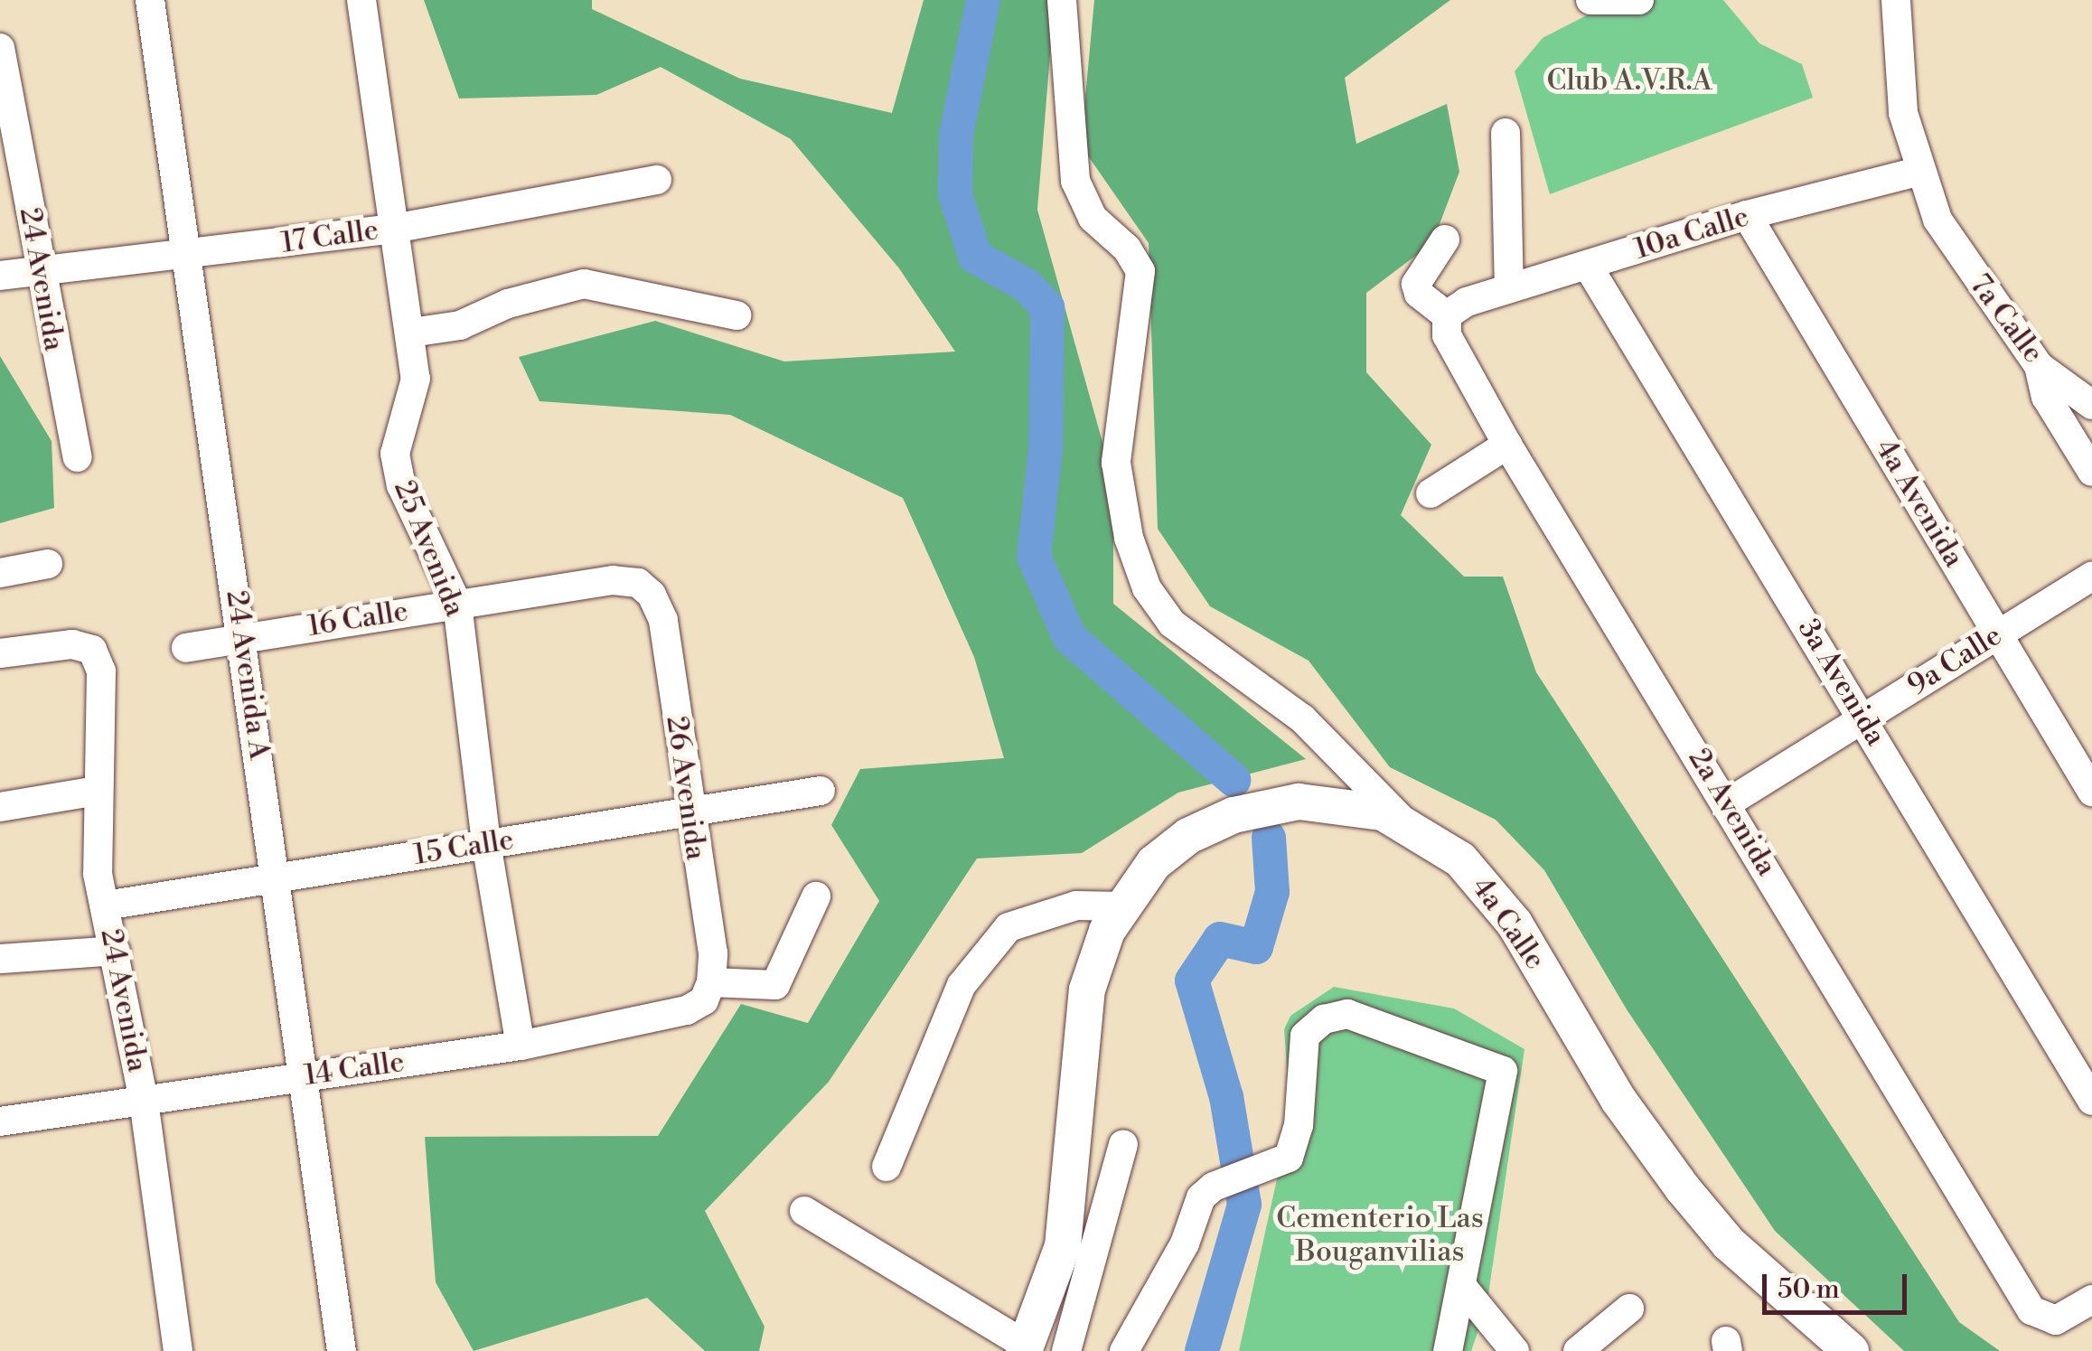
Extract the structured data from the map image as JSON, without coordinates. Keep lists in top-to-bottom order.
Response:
{
  "streets": {
    "main road": ["4a Calle"],
    "street": [
      "10a Calle",
      "17 Calle",
      "24 Avenida",
      "7a Calle",
      "4a Avenida",
      "25 Avenida",
      "16 Calle",
      "9a Calle",
      "24 Avenida A",
      "3a Avenida",
      "26 Avenida",
      "2a Avenida",
      "15 Calle",
      "14 Calle"
    ]
  },
  "crossings": [
    ["10a Calle", "7a Calle"],
    ["10a Calle", "4a Avenida"],
    ["10a Calle", "3a Avenida"],
    ["10a Calle", "2a Avenida"],
    ["17 Calle", "24 Avenida"],
    ["17 Calle", "25 Avenida"],
    ["17 Calle", "24 Avenida A"],
    ["24 Avenida", "15 Calle"],
    ["24 Avenida", "14 Calle"],
    ["4a Avenida", "9a Calle"],
    ["25 Avenida", "16 Calle"],
    ["25 Avenida", "15 Calle"],
    ["25 Avenida", "14 Calle"],
    ["16 Calle", "24 Avenida A"],
    ["16 Calle", "26 Avenida"],
    ["9a Calle", "3a Avenida"],
    ["9a Calle", "2a Avenida"],
    ["24 Avenida A", "15 Calle"],
    ["24 Avenida A", "14 Calle"],
    ["26 Avenida", "15 Calle"],
    ["26 Avenida", "14 Calle"]
  ],
  "parks": ["Club A.V.R.A", "Cementerio Las Bouganvilias"],
  "scale_bar": "50 m"
}
